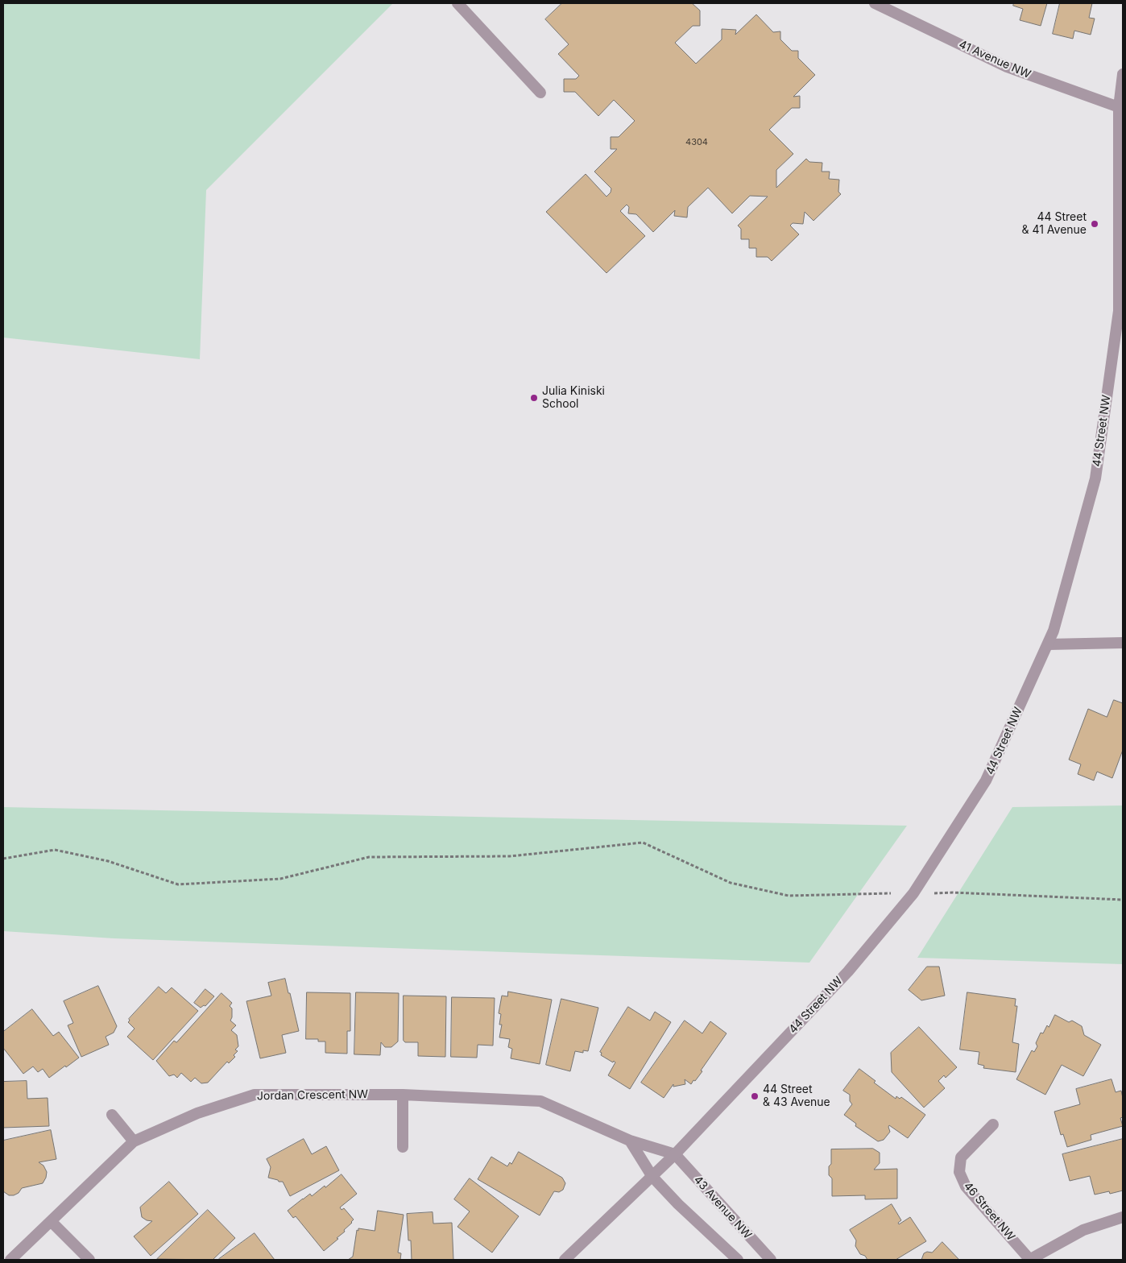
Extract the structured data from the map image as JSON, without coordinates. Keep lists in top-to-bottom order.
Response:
{
  "streets": {
    "street": [
      "41 Avenue NW",
      "44 Street NW",
      "Jordan Crescent NW",
      "43 Avenue NW",
      "46 Street NW"
    ]
  },
  "crossings": [
    ["41 Avenue NW", "44 Street NW"],
    ["44 Street NW", "Jordan Crescent NW"],
    ["44 Street NW", "43 Avenue NW"],
    ["Jordan Crescent NW", "43 Avenue NW"]
  ],
  "places": ["44 Street & 41 Avenue", "Julia Kiniski School", "44 Street & 43 Avenue"],
  "house_numbers": ["4304"]
}
